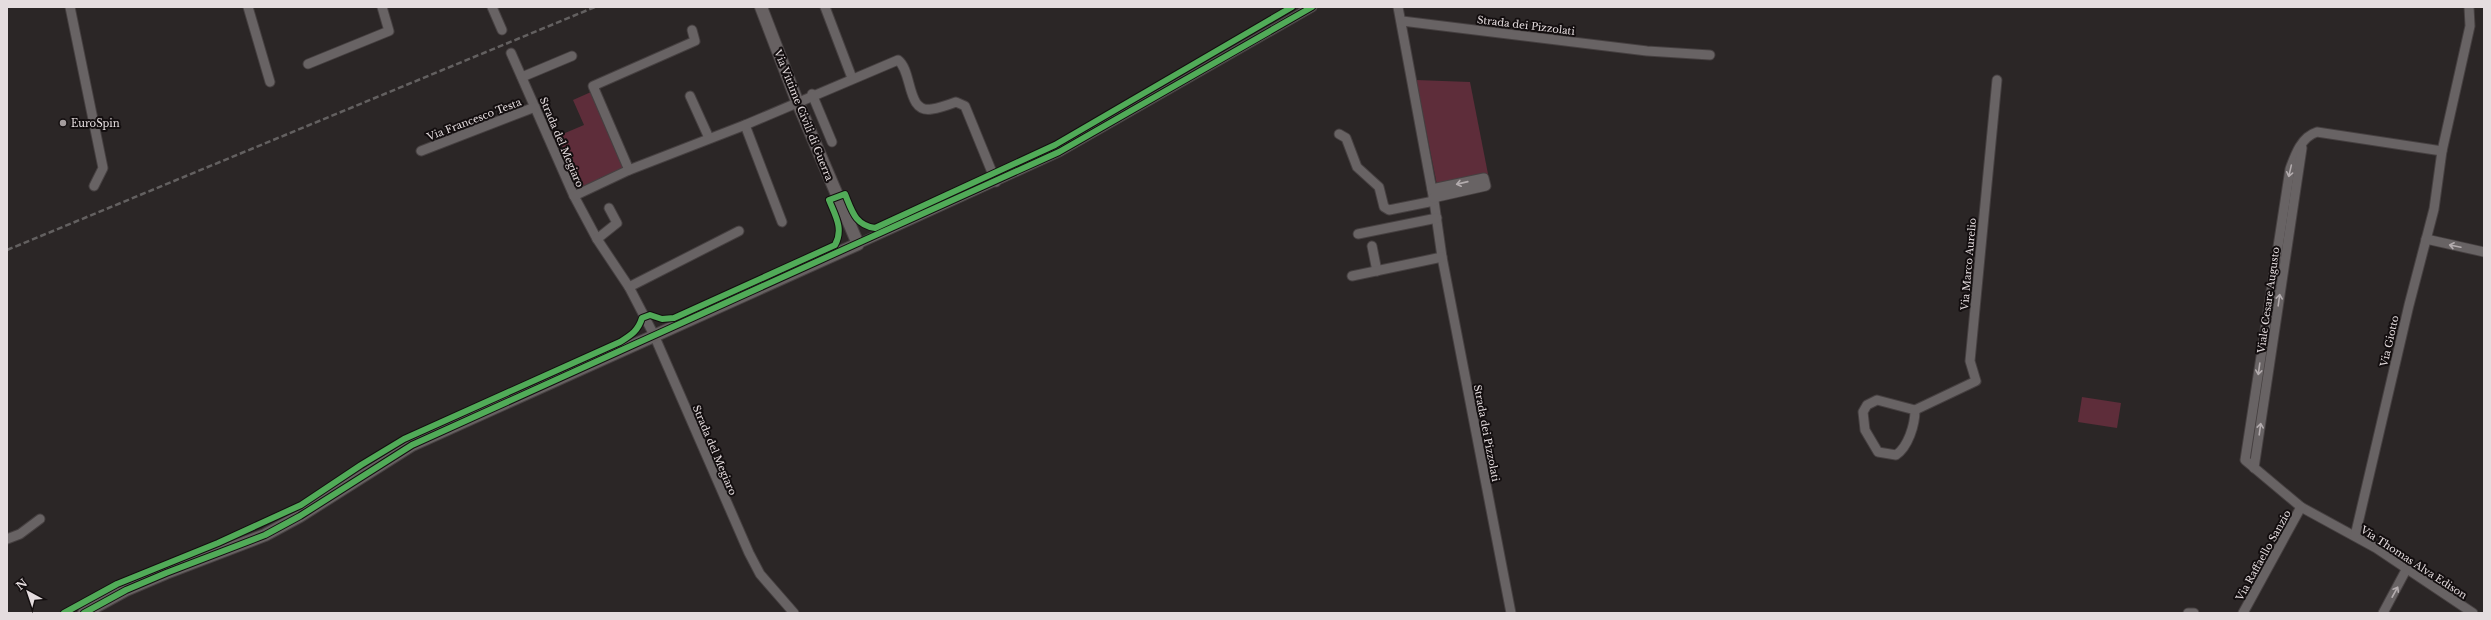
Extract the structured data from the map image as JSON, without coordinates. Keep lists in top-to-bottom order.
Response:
{
  "streets": {
    "street": [
      "Strada dei Pizzolati",
      "Via Vittime Civili di Guerra",
      "Via Francesco Testa",
      "Strada del Megiaro",
      "Via Marco Aurelio",
      "Viale Cesare Augusto",
      "Via Giotto",
      "Via Raffaello Sanzio",
      "Via Thomas Alva Edison"
    ]
  },
  "crossings": [
    ["Via Francesco Testa", "Strada del Megiaro"],
    ["Viale Cesare Augusto", "Via Thomas Alva Edison"],
    ["Via Giotto", "Via Thomas Alva Edison"],
    ["Via Raffaello Sanzio", "Via Thomas Alva Edison"]
  ],
  "places": ["EuroSpin"],
  "north": "top left"
}
